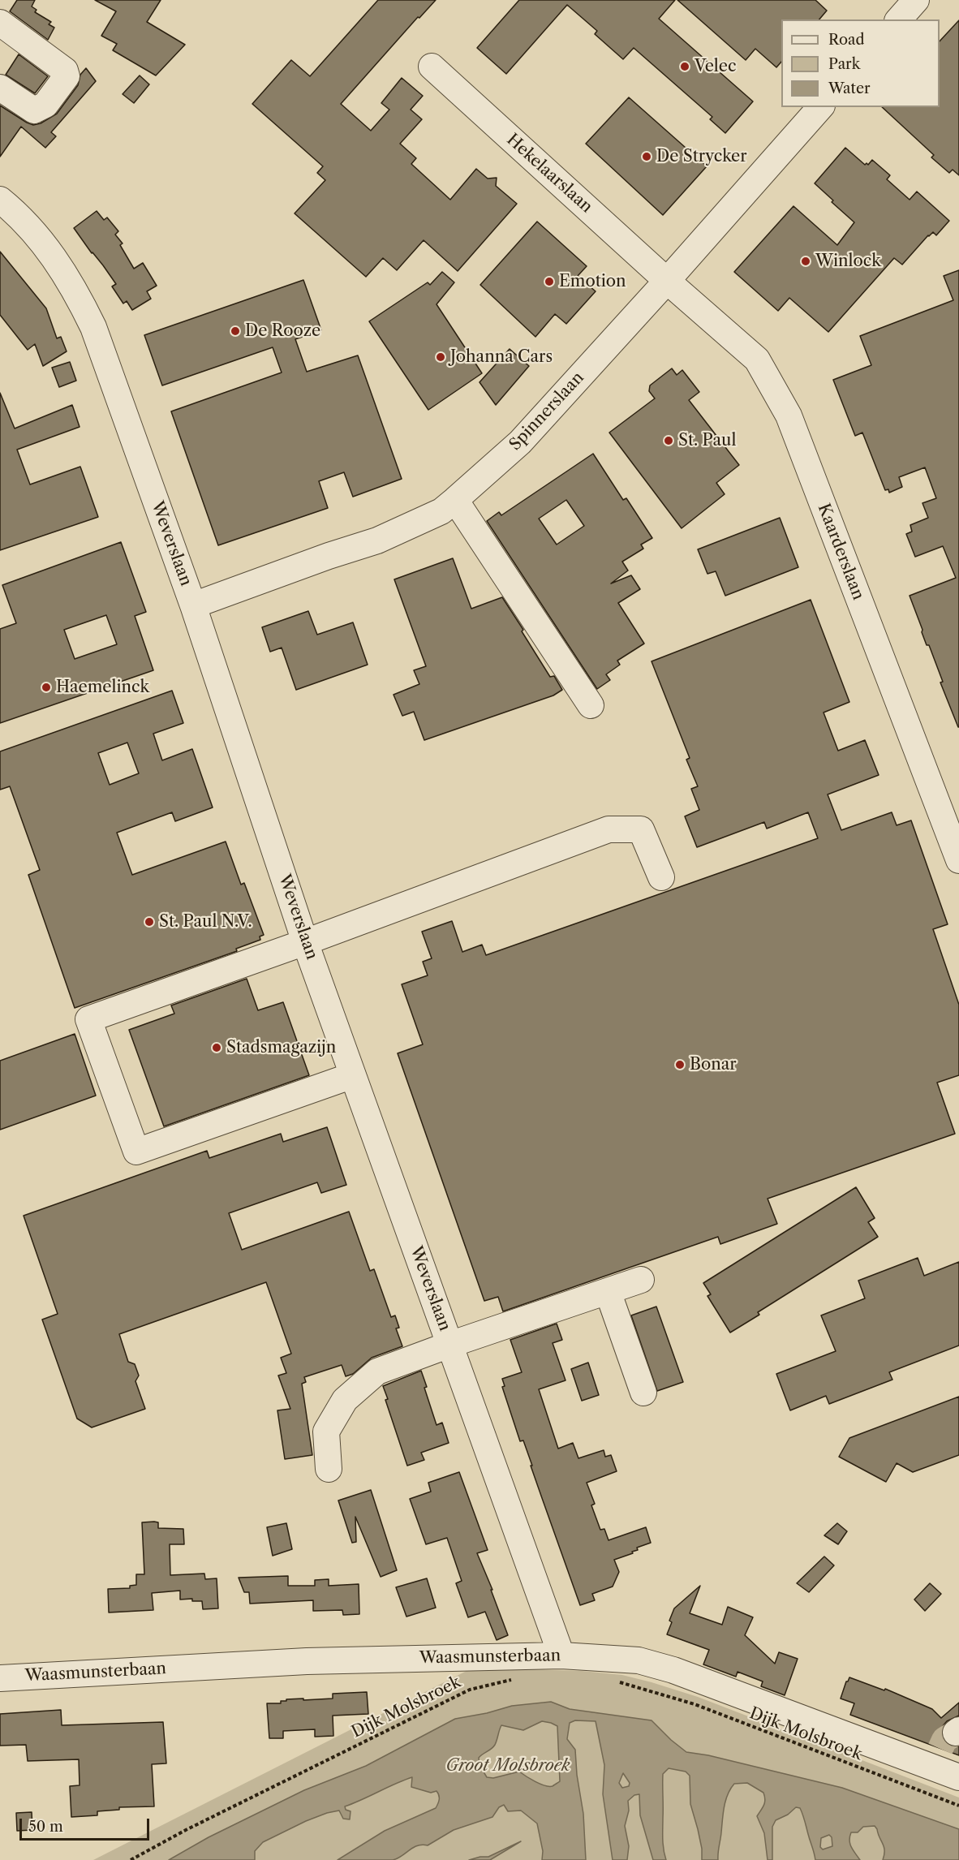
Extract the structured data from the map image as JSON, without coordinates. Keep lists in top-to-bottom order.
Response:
{
  "streets": {
    "street": [
      "Hekelaarslaan",
      "Spinnerslaan",
      "Weverslaan",
      "Kaarderslaan",
      "Waasmunsterbaan"
    ],
    "path": ["Dijk Molsbroek"]
  },
  "crossings": [
    ["Hekelaarslaan", "Spinnerslaan"],
    ["Hekelaarslaan", "Kaarderslaan"],
    ["Spinnerslaan", "Weverslaan"],
    ["Spinnerslaan", "Kaarderslaan"],
    ["Weverslaan", "Waasmunsterbaan"]
  ],
  "parks": ["Groot Molsbroek"],
  "places": [
    "Velec",
    "De Strycker",
    "Winlock",
    "Emotion",
    "De Rooze",
    "Johanna Cars",
    "St. Paul",
    "Haemelinck",
    "St. Paul N.V.",
    "Stadsmagazijn",
    "Bonar"
  ],
  "legend": ["Road", "Park", "Water"],
  "scale_bar": "50 m"
}
